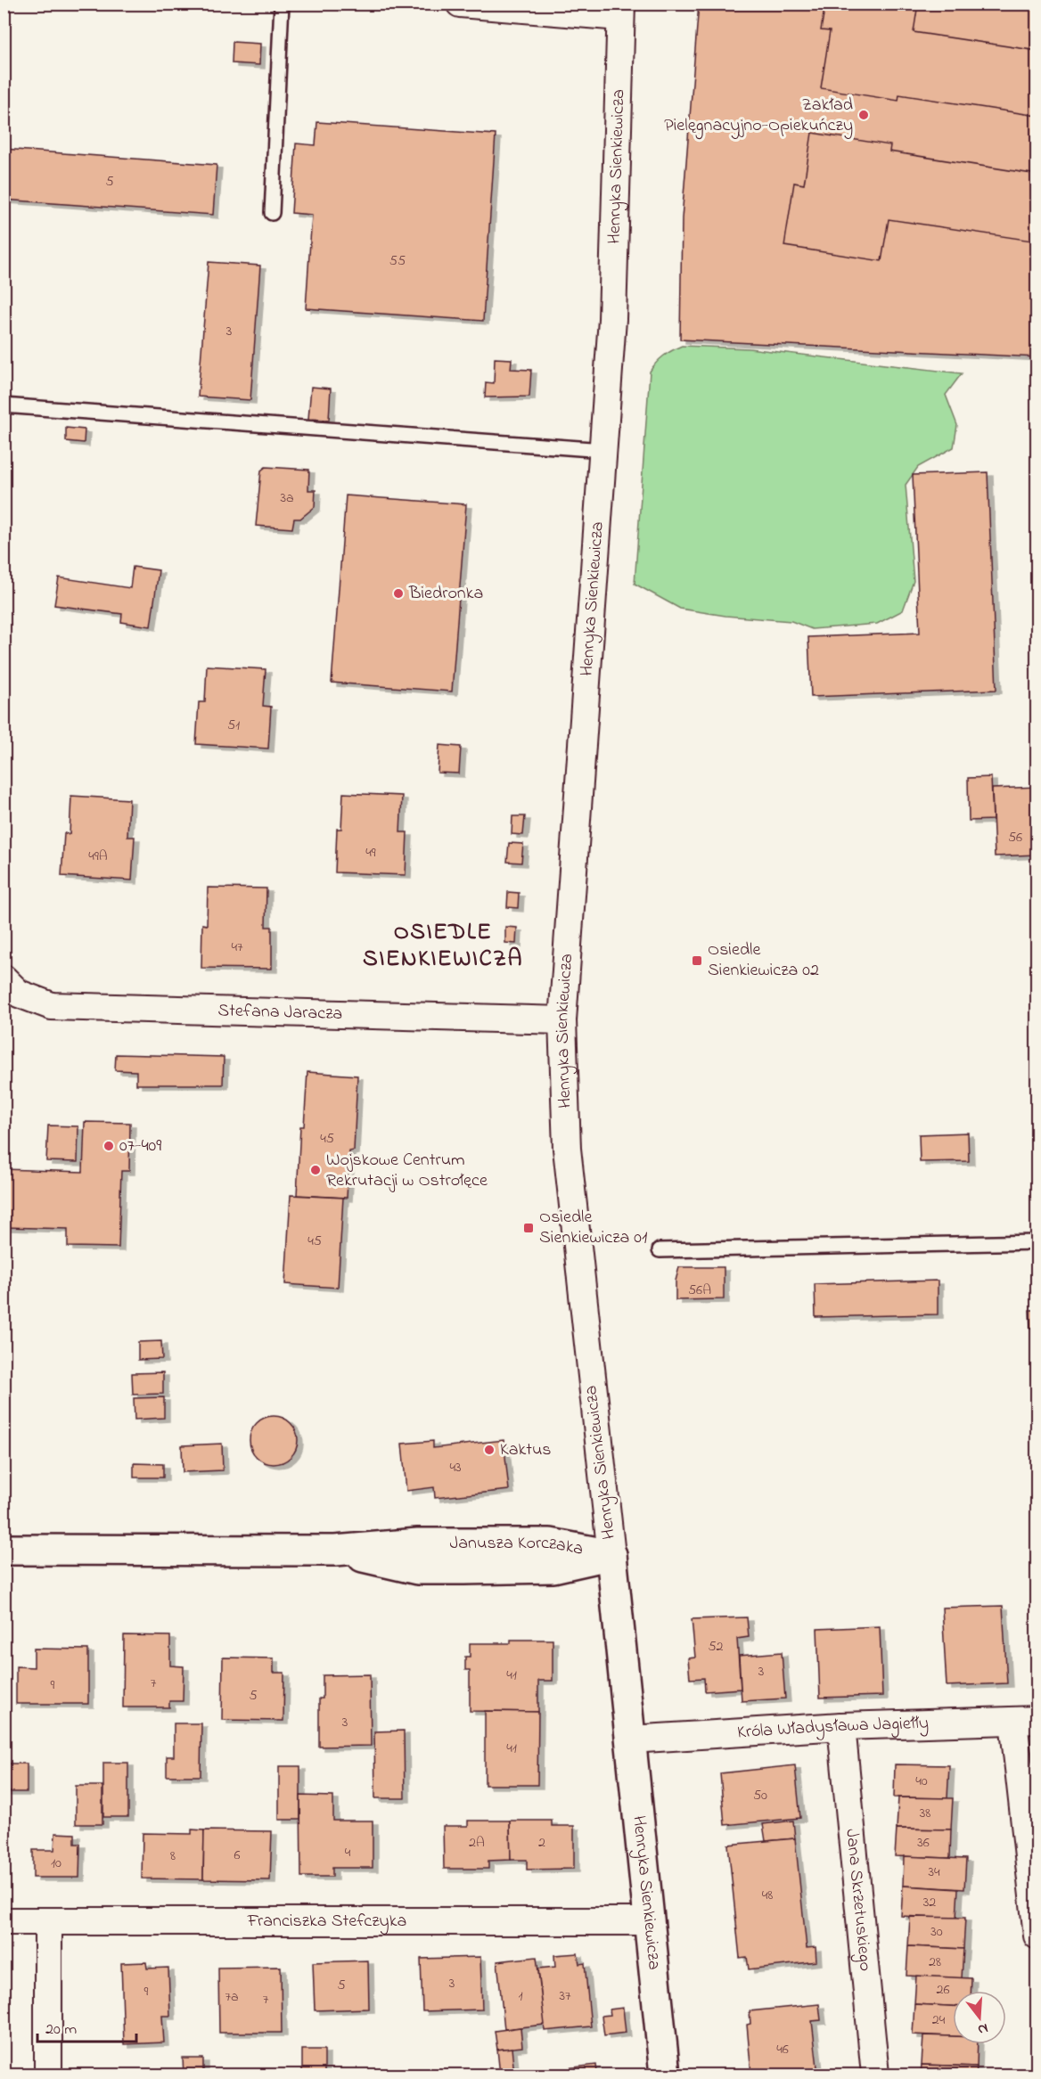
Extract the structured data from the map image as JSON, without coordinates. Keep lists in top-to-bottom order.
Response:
{
  "streets": {
    "street": [
      "Henryka Sienkiewicza",
      "Stefana Jaracza",
      "Janusza Korczaka",
      "Króla Władysława Jagiełły",
      "Jana Skrzetuskiego",
      "Franciszka Stefczyka"
    ]
  },
  "crossings": [
    ["Henryka Sienkiewicza", "Stefana Jaracza"],
    ["Henryka Sienkiewicza", "Janusza Korczaka"],
    ["Henryka Sienkiewicza", "Króla Władysława Jagiełły"],
    ["Henryka Sienkiewicza", "Franciszka Stefczyka"],
    ["Króla Władysława Jagiełły", "Jana Skrzetuskiego"]
  ],
  "districts": ["OSIEDLE SIENKIEWICZA"],
  "places": {
    "other": [
      "Zakład Pielęgnacyjno-Opiekuńczy",
      "Biedronka",
      "07-409",
      "Wojskowe Centrum Rekrutacji w Ostrołęce",
      "Kaktus"
    ],
    "transit": ["Osiedle Sienkiewicza 02", "Osiedle Sienkiewicza 01"]
  },
  "house_numbers": [
    "5",
    "55",
    "3",
    "3a",
    "51",
    "56",
    "49",
    "49A",
    "47",
    "45",
    "45",
    "56A",
    "43",
    "52",
    "3",
    "41",
    "7",
    "9",
    "5",
    "3",
    "41",
    "40",
    "50",
    "38",
    "2A",
    "2",
    "36",
    "4",
    "6",
    "8",
    "10",
    "34",
    "48",
    "32",
    "30",
    "28",
    "3",
    "5",
    "26",
    "9",
    "1",
    "37",
    "7a",
    "7",
    "24",
    "46"
  ],
  "scale_bar": "20 m",
  "north": "bottom"
}
